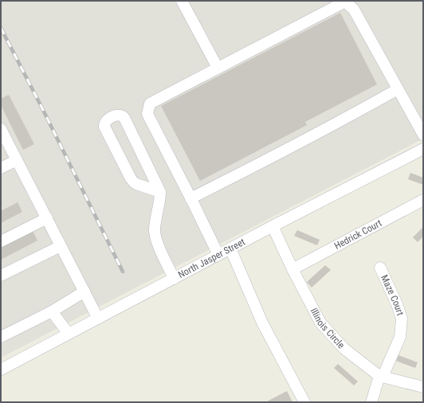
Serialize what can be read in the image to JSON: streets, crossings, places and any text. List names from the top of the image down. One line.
{"streets":{"street":["Hedrick Court","North Jasper Street","Maze Court","Illinois Circle"]},"crossings":[["Hedrick Court","Illinois Circle"],["North Jasper Street","Illinois Circle"],["Maze Court","Illinois Circle"]]}
